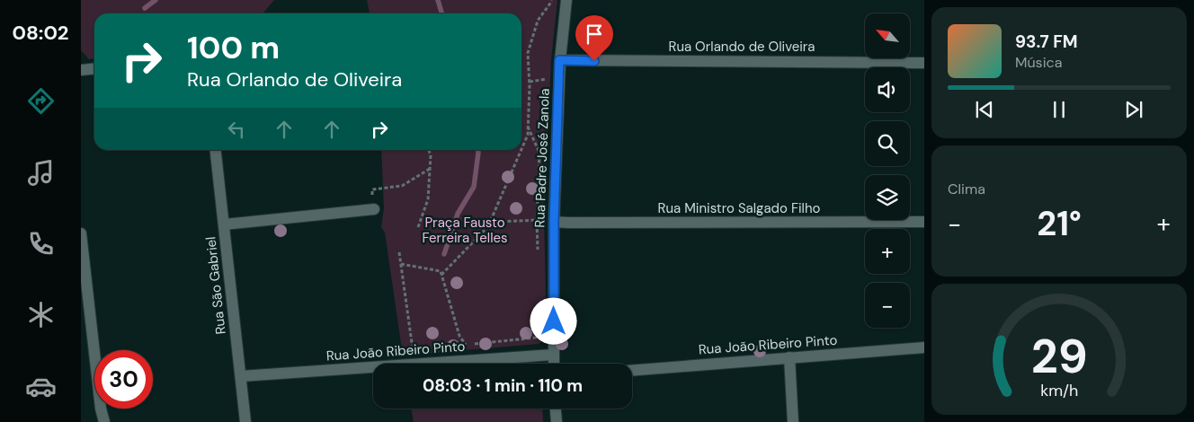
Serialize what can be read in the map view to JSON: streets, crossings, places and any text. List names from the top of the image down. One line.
{"streets":{"street":["Rua Orlando de Oliveira","Rua Padre José Zanola","Rua Ministro Salgado Filho","Rua São Gabriel","Rua João Ribeiro Pinto"]},"crossings":[["Rua Orlando de Oliveira","Rua Padre José Zanola"],["Rua Padre José Zanola","Rua Ministro Salgado Filho"],["Rua Padre José Zanola","Rua João Ribeiro Pinto"],["Rua São Gabriel","Rua João Ribeiro Pinto"]],"parks":["Praça Fausto Ferreira Telles"],"north":"top left","page":{"tabs":"08:02","map_buttons":["+","−"],"turn":["100 m","Rua Orlando de Oliveira"],"song":["93.7 FM","Música"],"tile":"Clima","heat":["−","21°","+"],"limit":"30","trip":"08:03 · 1 min · 110 m","gauge":["29","km/h"]}}
